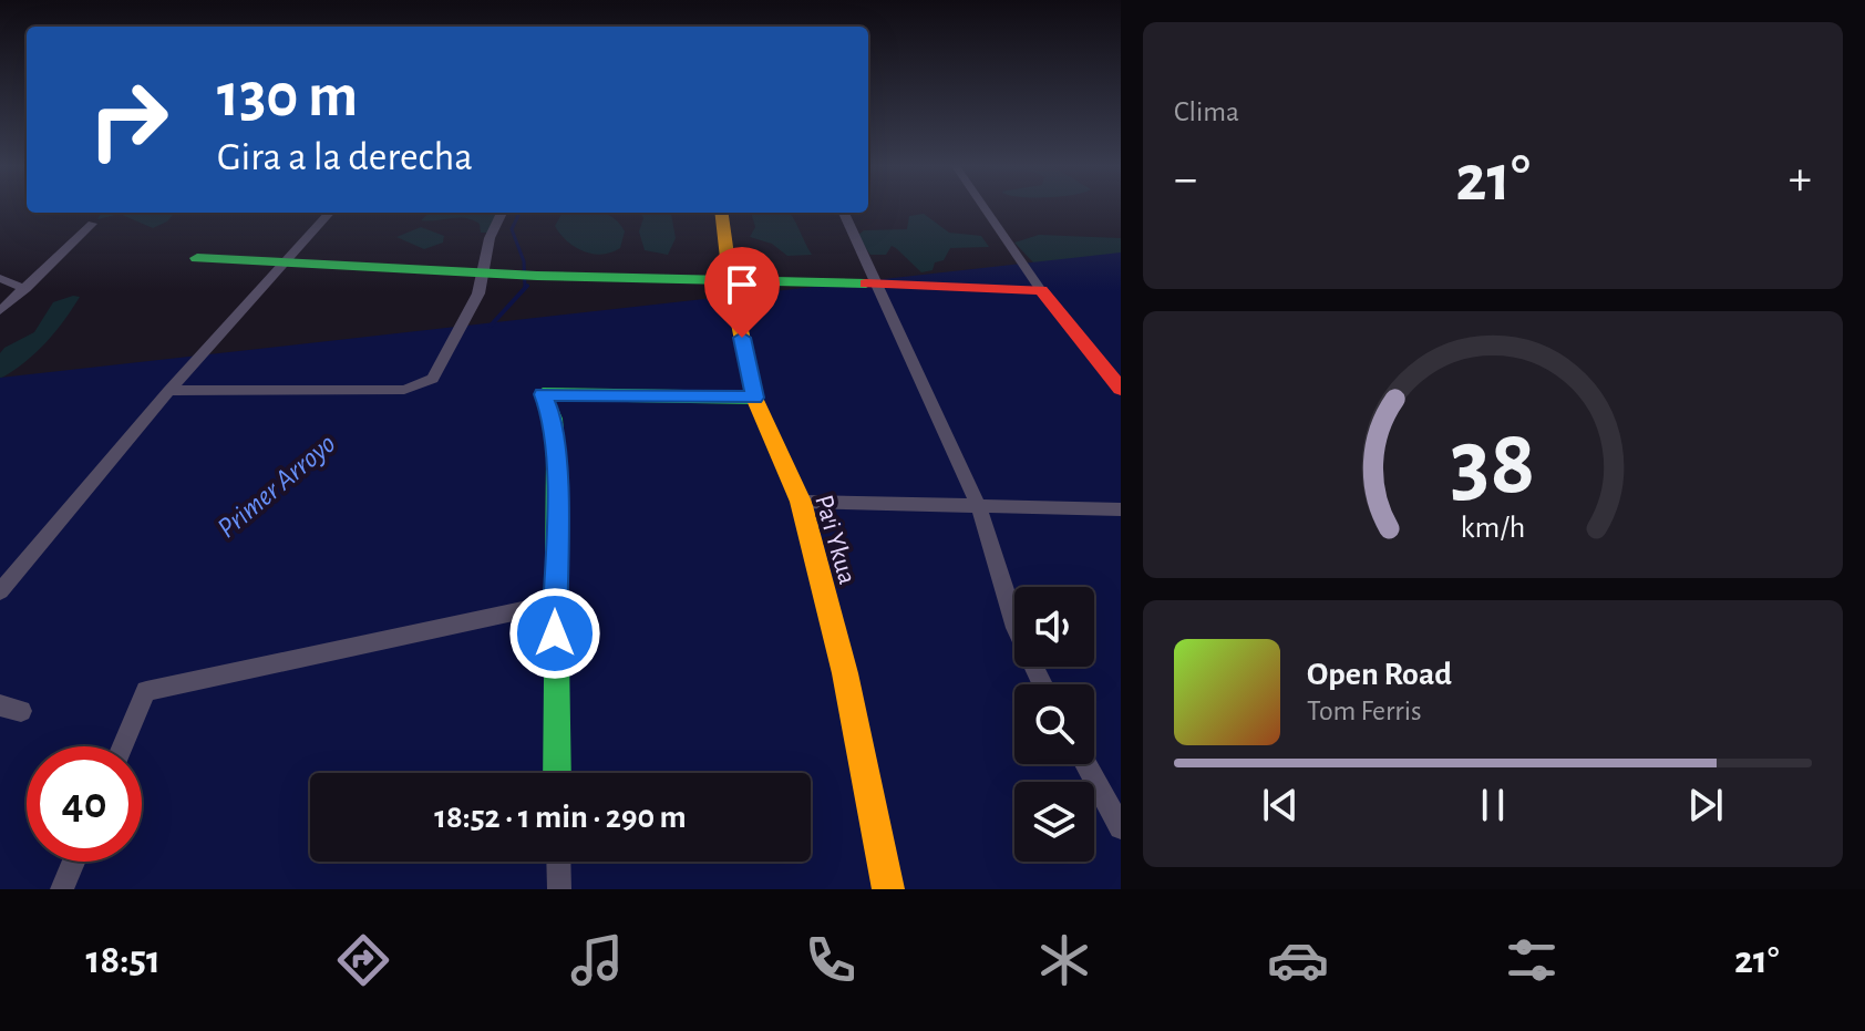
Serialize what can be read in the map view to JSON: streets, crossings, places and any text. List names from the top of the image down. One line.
{"streets":{"street":["Pa'i Ykua"]},"water":["Primer Arroyo"],"page":{"tile":"Clima","turn":["130 m","Gira a la derecha"],"heat":["−","21°","+"],"song":["Open Road","Tom Ferris"],"limit":"40","trip":"18:52 · 1 min · 290 m","tabs":["18:51","21°"],"gauge":["38","km/h"]}}
